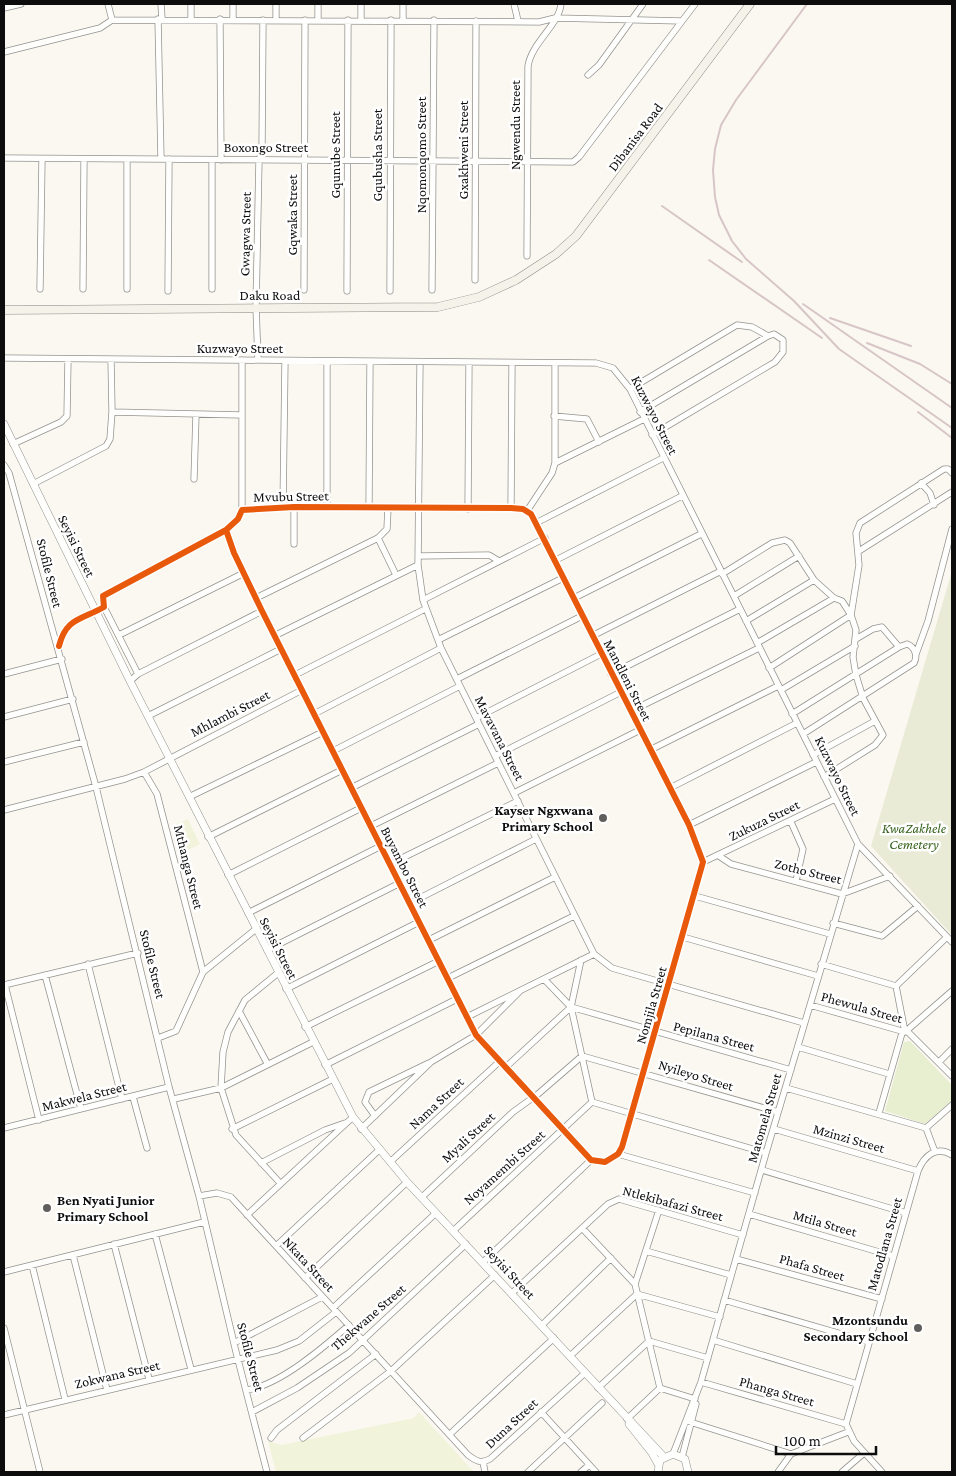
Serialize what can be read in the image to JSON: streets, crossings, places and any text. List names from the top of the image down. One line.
{"streets":{"main road":["Dibanisa Road","Daku Road"],"street":["Ngwendu Street","Boxongo Street","Gxakhweni Street","Gqunube Street","Gqubusha Street","Nqomonqomo Street","Gqwaka Street","Gwagwa Street","Kuzwayo Street","Mvubu Street","Seyisi Street","Stofile Street","Mandleni Street","Mhlambi Street","Mavavana Street","Zukuza Street","Mthanga Street","Buyambo Street","Zotho Street","Nomjila Street","Phewula Street","Pepilana Street","Nyileyo Street","Makwela Street","Nama Street","Matomela Street","Myali Street","Mzinzi Street","Noyamembi Street","Ntlekibafazi Street","Mtila Street","Matodlana Street","Nkata Street","Phafa Street","Thekwane Street","Zokwana Street","Phanga Street","Duna Street"]},"crossings":[["Ngwendu Street","Boxongo Street"],["Dibanisa Road","Daku Road"],["Boxongo Street","Gxakhweni Street"],["Boxongo Street","Gqunube Street"],["Boxongo Street","Gqubusha Street"],["Boxongo Street","Nqomonqomo Street"],["Boxongo Street","Gqwaka Street"],["Boxongo Street","Gwagwa Street"],["Gwagwa Street","Daku Road"],["Gwagwa Street","Kuzwayo Street"],["Kuzwayo Street","Mavavana Street"],["Kuzwayo Street","Zukuza Street"],["Kuzwayo Street","Zotho Street"],["Kuzwayo Street","Matomela Street"],["Mvubu Street","Seyisi Street"],["Mvubu Street","Stofile Street"],["Mvubu Street","Mandleni Street"],["Mvubu Street","Mavavana Street"],["Mvubu Street","Buyambo Street"],["Seyisi Street","Mhlambi Street"],["Seyisi Street","Nama Street"],["Seyisi Street","Myali Street"],["Seyisi Street","Noyamembi Street"],["Seyisi Street","Ntlekibafazi Street"],["Seyisi Street","Thekwane Street"],["Seyisi Street","Zokwana Street"],["Seyisi Street","Duna Street"],["Stofile Street","Mhlambi Street"],["Stofile Street","Makwela Street"],["Stofile Street","Nkata Street"],["Stofile Street","Thekwane Street"],["Stofile Street","Zokwana Street"],["Mandleni Street","Zukuza Street"],["Mandleni Street","Nomjila Street"],["Mhlambi Street","Mthanga Street"],["Mhlambi Street","Buyambo Street"],["Mavavana Street","Nomjila Street"],["Mavavana Street","Matomela Street"],["Zukuza Street","Zotho Street"],["Zukuza Street","Nomjila Street"],["Buyambo Street","Nama Street"],["Buyambo Street","Myali Street"],["Buyambo Street","Noyamembi Street"],["Zotho Street","Matomela Street"],["Nomjila Street","Pepilana Street"],["Nomjila Street","Nyileyo Street"],["Phewula Street","Matomela Street"],["Pepilana Street","Matomela Street"],["Nyileyo Street","Matomela Street"],["Matomela Street","Mzinzi Street"],["Matomela Street","Ntlekibafazi Street"],["Matomela Street","Mtila Street"],["Matomela Street","Phafa Street"],["Matomela Street","Phanga Street"],["Mzinzi Street","Matodlana Street"],["Mtila Street","Matodlana Street"],["Matodlana Street","Phafa Street"],["Matodlana Street","Phanga Street"],["Nkata Street","Thekwane Street"],["Nkata Street","Zokwana Street"],["Nkata Street","Duna Street"]],"parks":["KwaZakhele Cemetery"],"places":["Kayser Ngxwana Primary School","Ben Nyati Junior Primary School","Mzontsundu Secondary School"],"scale_bar":"100 m"}
